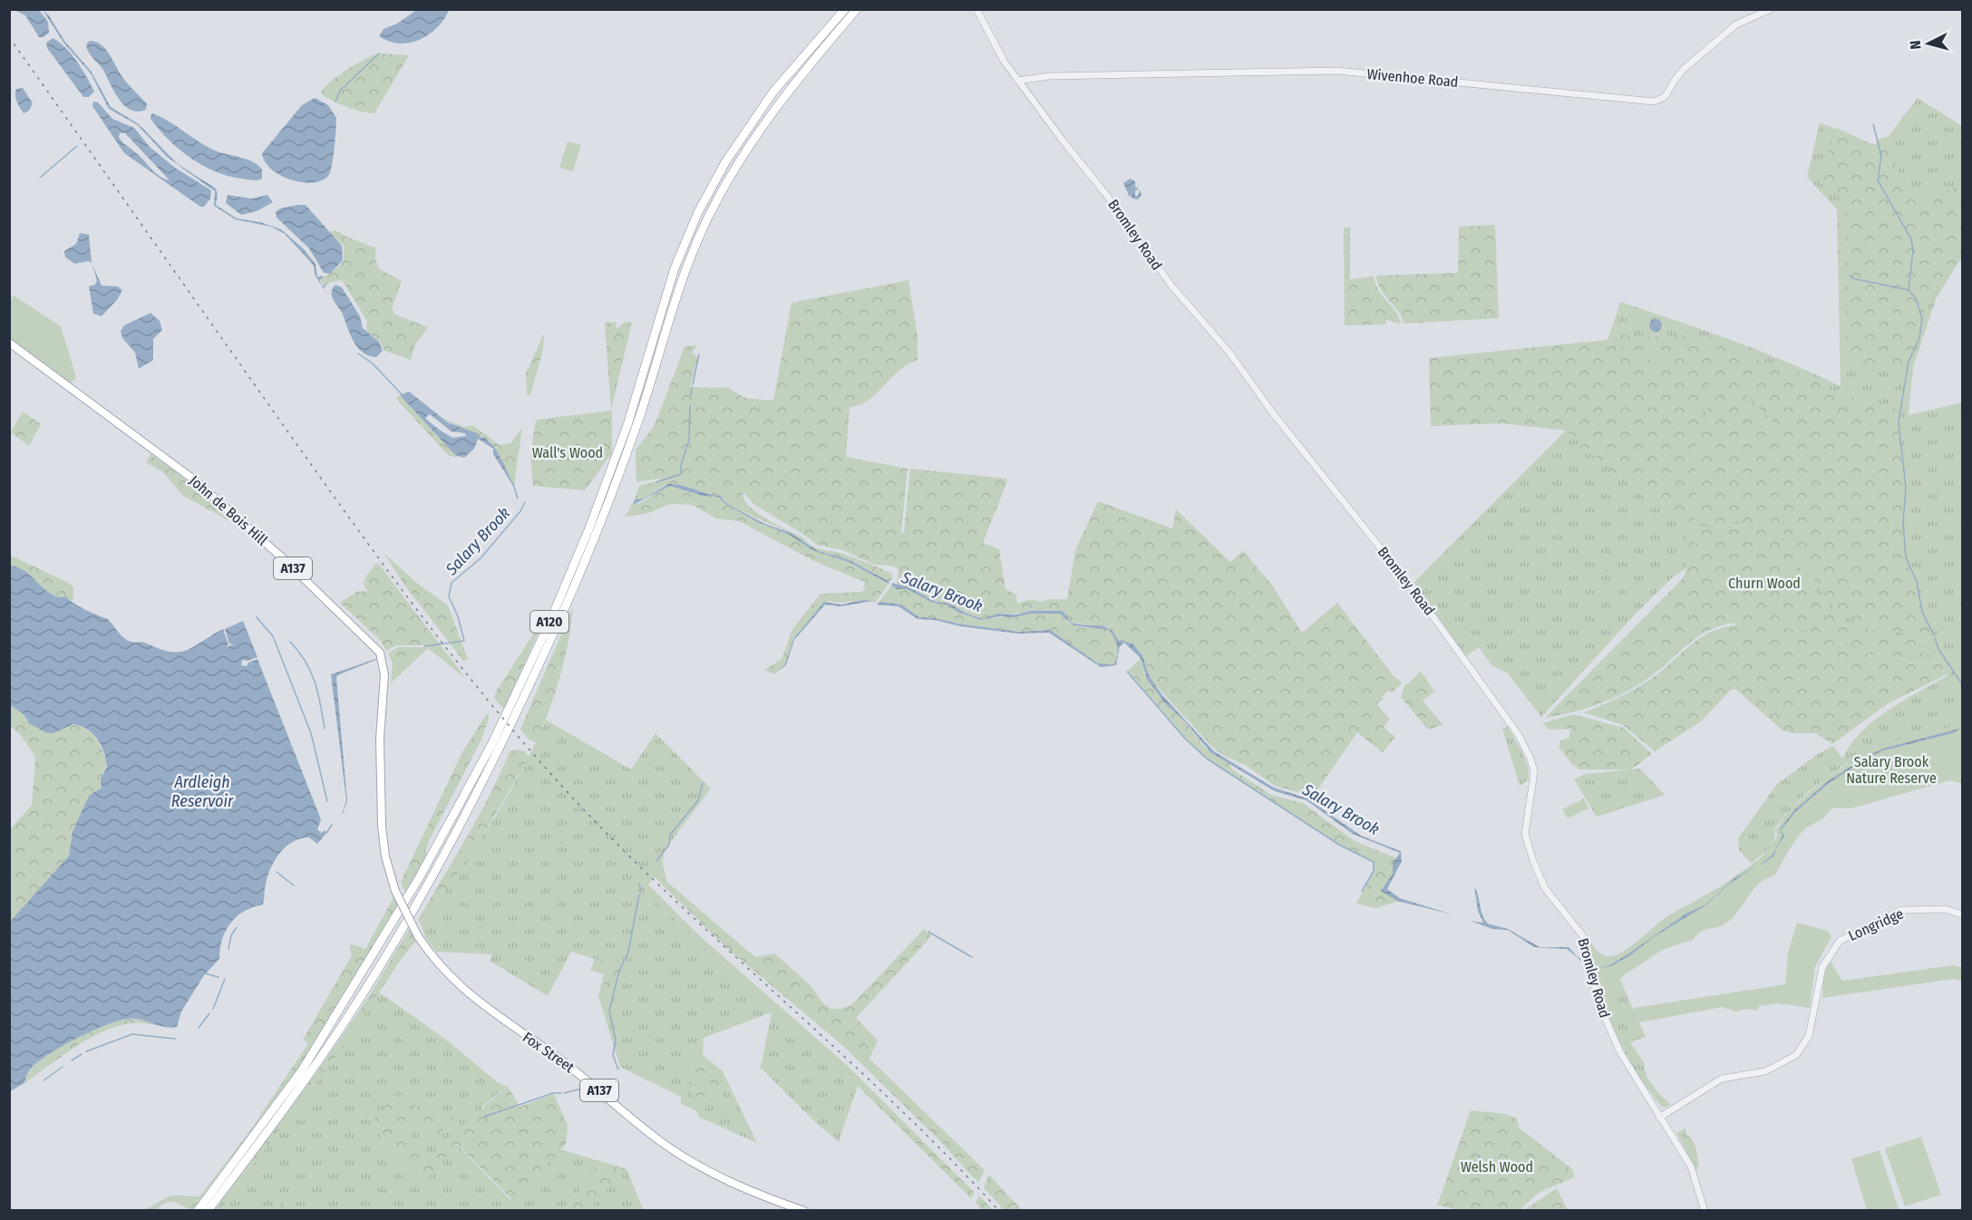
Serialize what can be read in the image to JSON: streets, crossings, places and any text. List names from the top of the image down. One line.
{"streets":{"highway":["A120"],"main road":["John de Bois Hill","A137","Fox Street"],"street":["Wivenhoe Road","Bromley Road","Longridge"]},"crossings":[["Wivenhoe Road","Bromley Road"],["Bromley Road","Longridge"],["John de Bois Hill","Fox Street"]],"water":["Salary Brook","Ardleigh Reservoir"],"parks":["Wall's Wood","Churn Wood","Salary Brook Nature Reserve","Welsh Wood"],"north":"left"}
